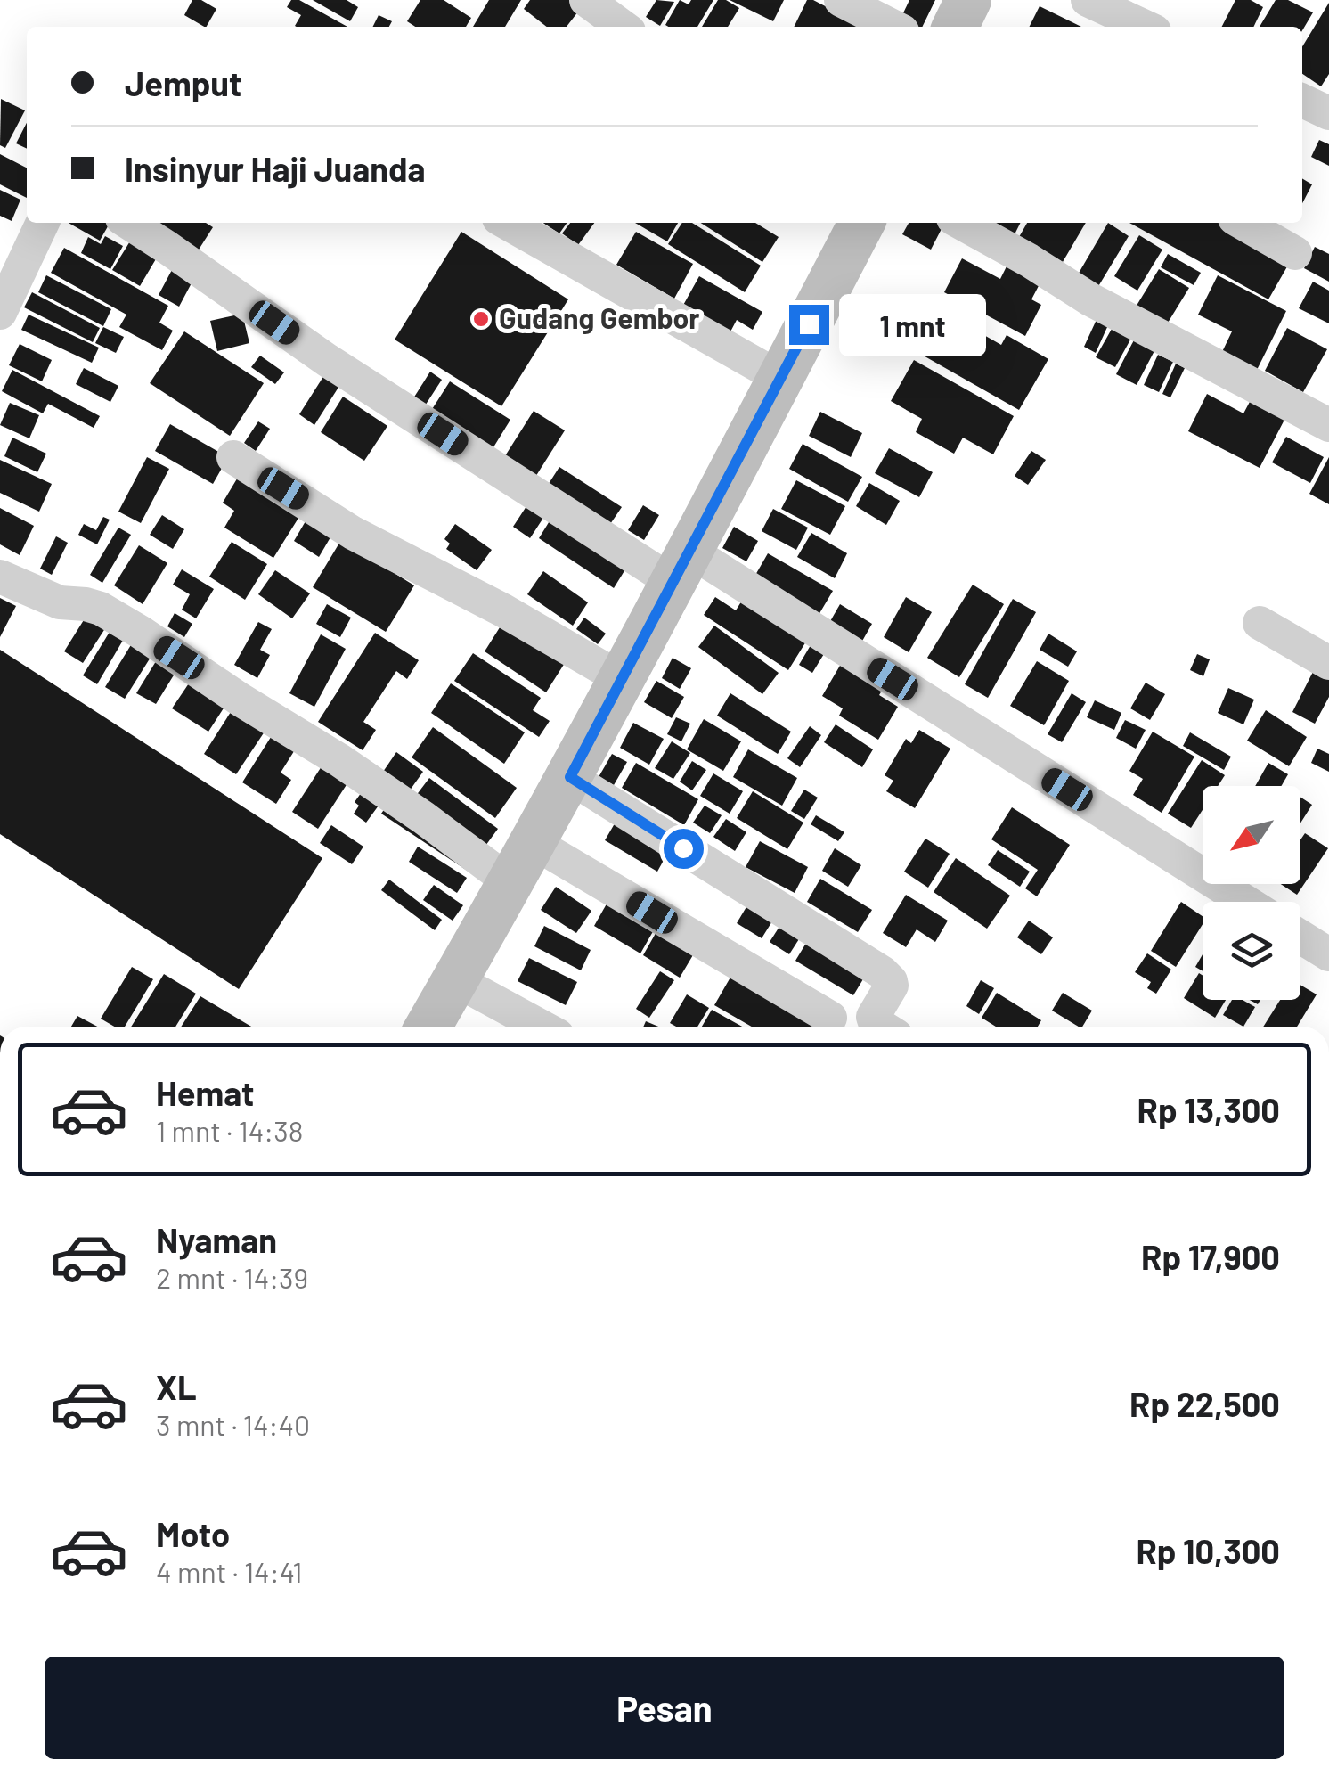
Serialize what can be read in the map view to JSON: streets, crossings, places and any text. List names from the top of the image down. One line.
{"places":["Gudang Gembor"],"north":"bottom left","page":{"banner":["Jemput","Insinyur Haji Juanda"],"bubble":"1 mnt","list":[{"name":"Hemat","note":"1 mnt · 14:38","value":"Rp 13,300"},{"name":"Nyaman","note":"2 mnt · 14:39","value":"Rp 17,900"},{"name":"XL","note":"3 mnt · 14:40","value":"Rp 22,500"},{"name":"Moto","note":"4 mnt · 14:41","value":"Rp 10,300"}],"buttons":"Pesan"}}
